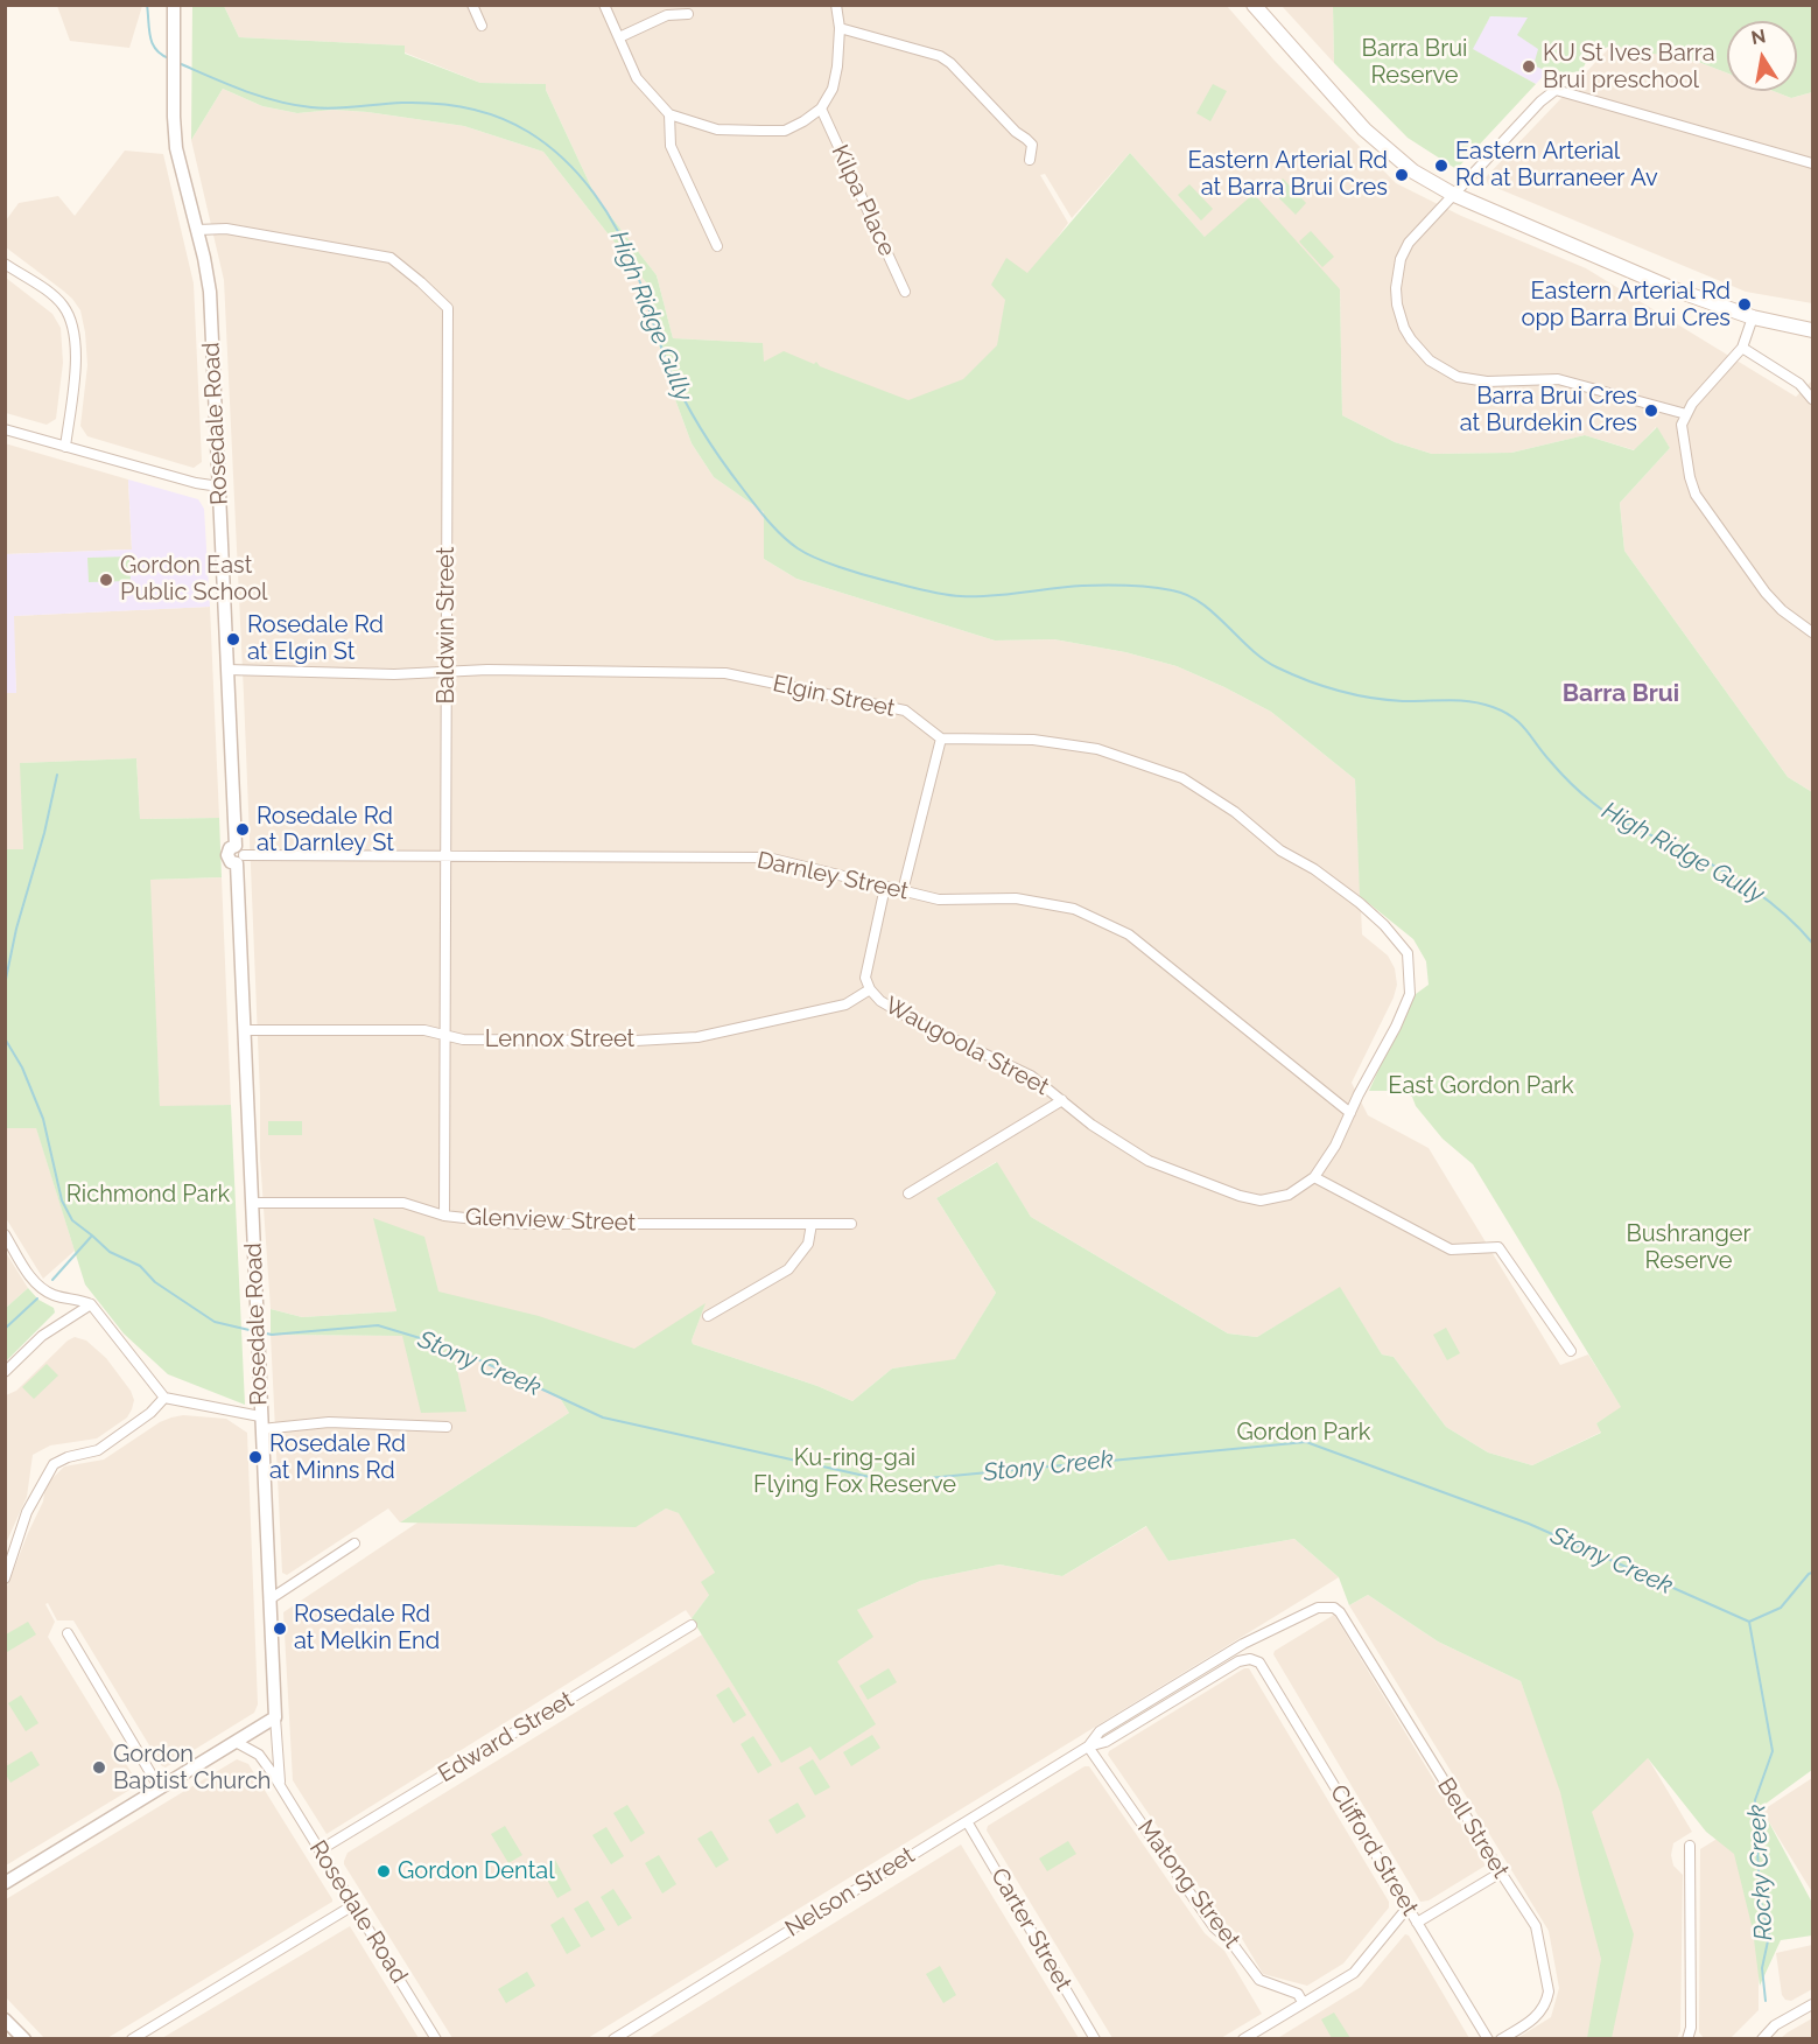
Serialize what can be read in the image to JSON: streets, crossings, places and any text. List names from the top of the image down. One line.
{"streets":{"street":["Kilpa Place","Rosedale Road","Baldwin Street","Elgin Street","Darnley Street","Lennox Street","Waugoola Street","Glenview Street","Edward Street","Bell Street","Clifford Street","Matong Street","Nelson Street","Carter Street"]},"crossings":[["Rosedale Road","Baldwin Street"],["Rosedale Road","Elgin Street"],["Rosedale Road","Darnley Street"],["Rosedale Road","Lennox Street"],["Rosedale Road","Glenview Street"],["Rosedale Road","Edward Street"],["Baldwin Street","Elgin Street"],["Baldwin Street","Darnley Street"],["Baldwin Street","Lennox Street"],["Baldwin Street","Glenview Street"],["Darnley Street","Waugoola Street"],["Lennox Street","Waugoola Street"],["Bell Street","Nelson Street"],["Clifford Street","Nelson Street"],["Matong Street","Nelson Street"],["Nelson Street","Carter Street"]],"districts":["Barra Brui"],"water":["High Ridge Gully","Stony Creek","Rocky Creek"],"parks":["Barra Brui Reserve","East Gordon Park","Richmond Park","Bushranger Reserve","Gordon Park","Ku-ring-gai Flying Fox Reserve"],"places":["KU St Ives Barra Brui preschool","Eastern Arterial Rd at Burraneer Av","Eastern Arterial Rd at Barra Brui Cres","Eastern Arterial Rd opp Barra Brui Cres","Barra Brui Cres at Burdekin Cres","Gordon East Public School","Rosedale Rd at Elgin St","Rosedale Rd at Darnley St","Rosedale Rd at Minns Rd","Rosedale Rd at Melkin End","Gordon Baptist Church","Gordon Dental"],"north":"top"}
